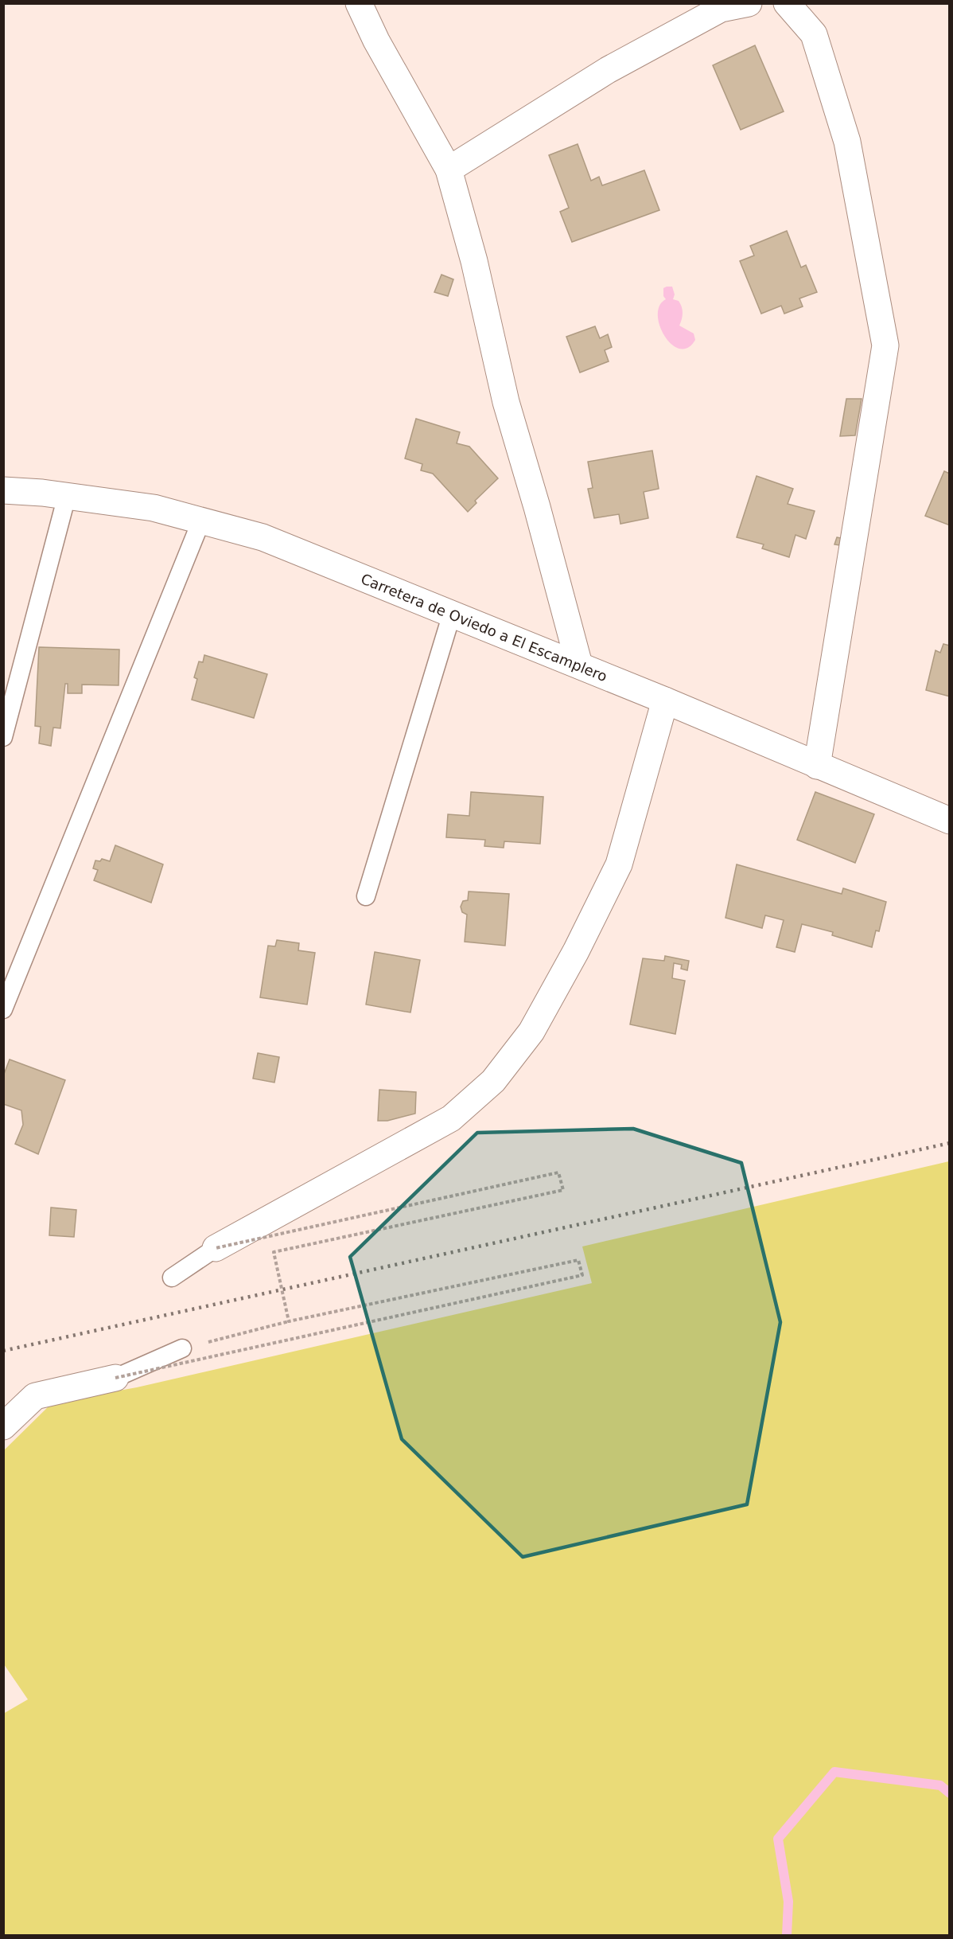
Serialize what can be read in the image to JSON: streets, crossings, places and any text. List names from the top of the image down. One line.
{"streets":{"street":["Carretera de Oviedo a El Escamplero"]}}
